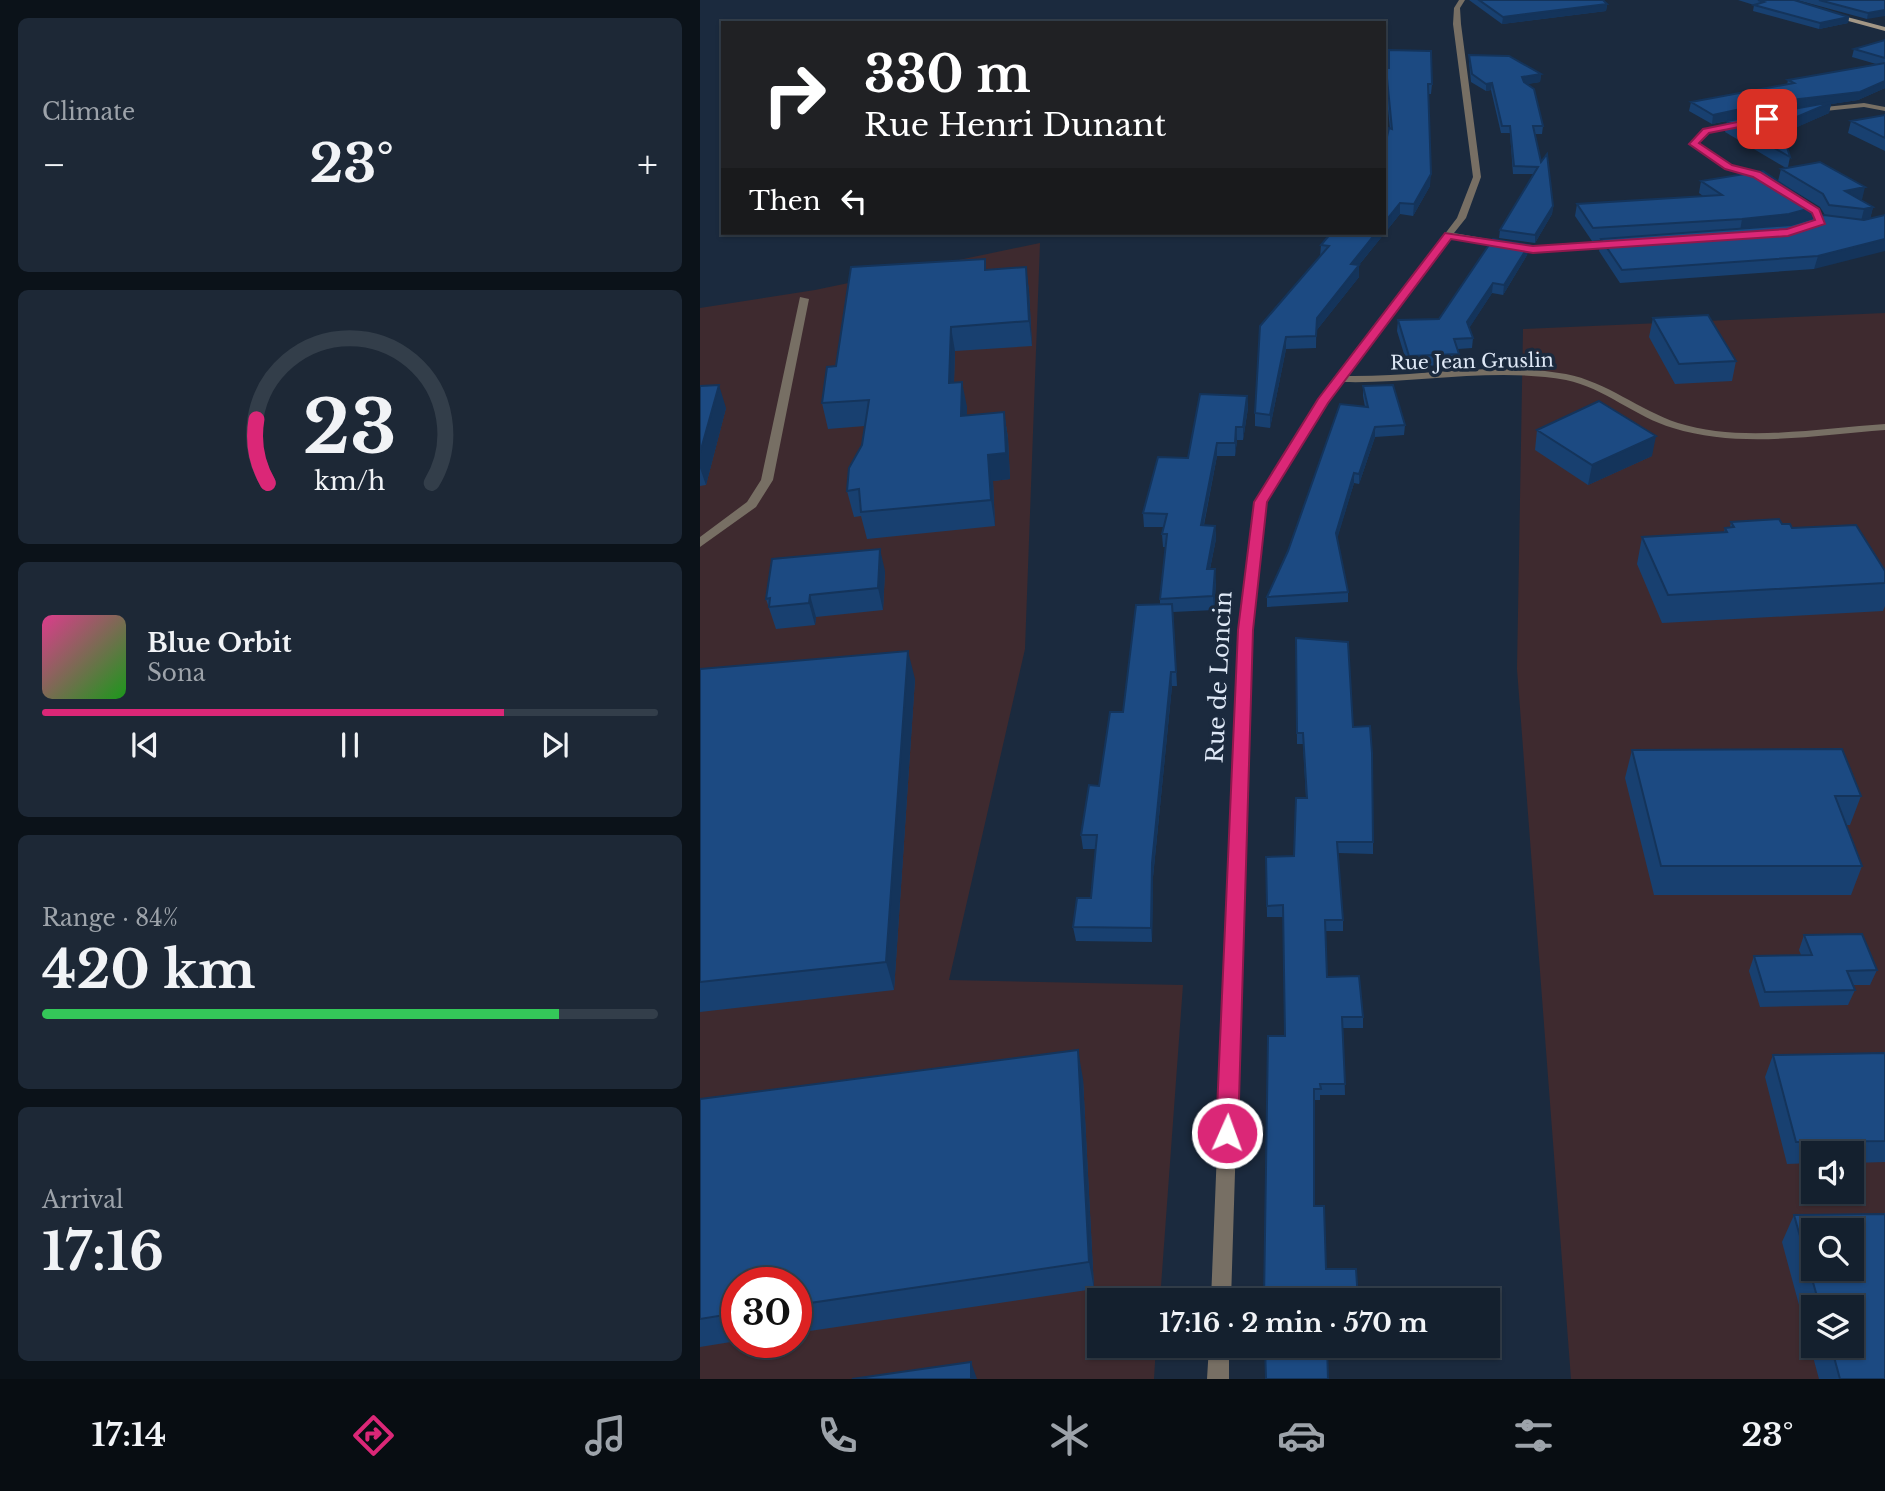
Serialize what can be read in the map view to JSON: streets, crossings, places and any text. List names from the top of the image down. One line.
{"streets":{"street":["Rue Jean Gruslin","Rue de Loncin"]},"crossings":[["Rue Jean Gruslin","Rue de Loncin"]],"page":{"tile":["Climate",["Range · 84%","420 km"],["Arrival","17:16"]],"turn":["330 m","Rue Henri Dunant"],"heat":["−","23°","+"],"then":"Then","song":["Blue Orbit","Sona"],"limit":"30","trip":"17:16 · 2 min · 570 m","tabs":["17:14","23°"],"gauge":["23","km/h"]}}
